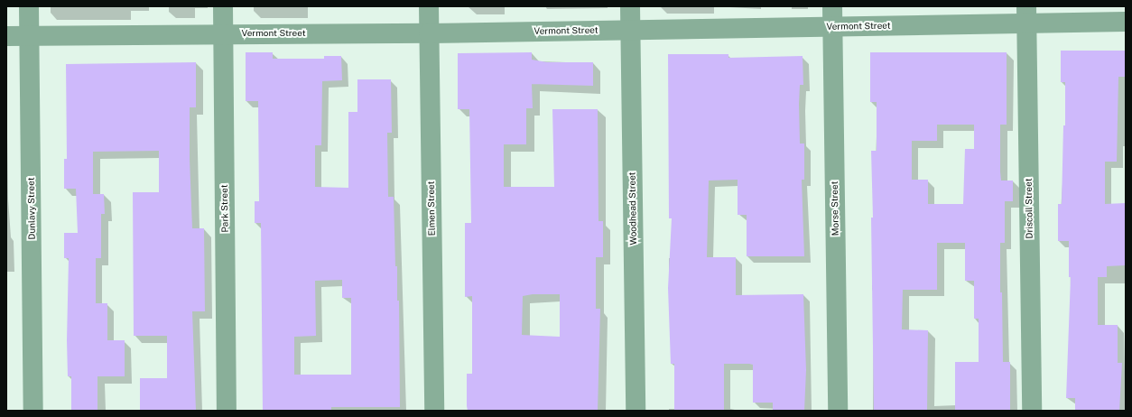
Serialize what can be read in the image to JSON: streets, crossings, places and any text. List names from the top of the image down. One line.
{"streets":{"street":["Vermont Street","Dunlavy Street","Park Street","Elmen Street","Woodhead Street","Morse Street","Driscoll Street"]},"crossings":[["Vermont Street","Dunlavy Street"],["Vermont Street","Park Street"],["Vermont Street","Elmen Street"],["Vermont Street","Woodhead Street"],["Vermont Street","Morse Street"],["Vermont Street","Driscoll Street"]]}
